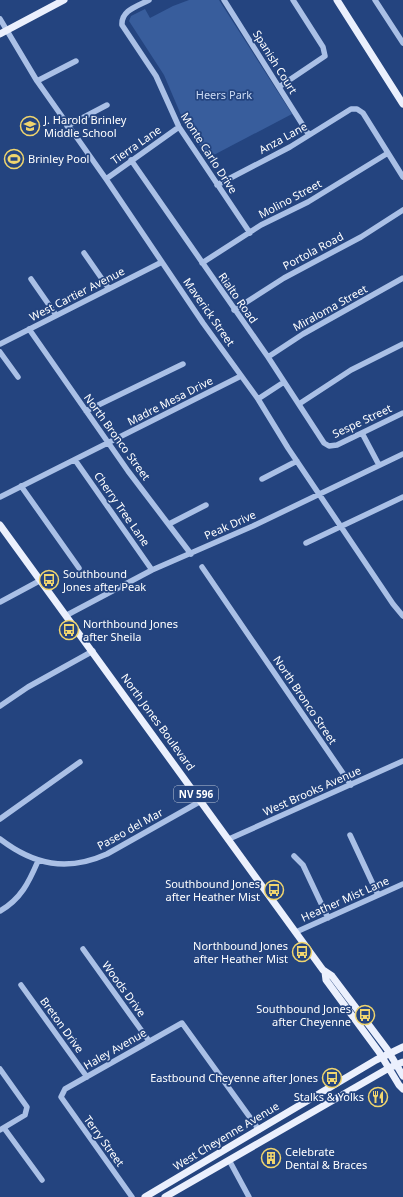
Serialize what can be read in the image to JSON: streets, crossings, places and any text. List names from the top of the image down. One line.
{"streets":{"main road":["North Jones Boulevard","NV 596","West Cheyenne Avenue"],"street":["Spanish Court","Anza Lane","Tierra Lane","Monte Carlo Drive","Molino Street","Portola Road","West Cartier Avenue","Rialto Road","Miraloma Street","Maverick Street","Madre Mesa Drive","Sespe Street","North Bronco Street","Cherry Tree Lane","Peak Drive","West Brooks Avenue","Paseo del Mar","Heather Mist Lane","Woods Drive","Breton Drive","Haley Avenue","Terry Street"]},"crossings":[["Spanish Court","Anza Lane"],["Anza Lane","Monte Carlo Drive"],["Anza Lane","Molino Street"],["Tierra Lane","Monte Carlo Drive"],["Tierra Lane","Rialto Road"],["Tierra Lane","Maverick Street"],["Monte Carlo Drive","Molino Street"],["Molino Street","Rialto Road"],["Portola Road","Rialto Road"],["West Cartier Avenue","Maverick Street"],["West Cartier Avenue","North Bronco Street"],["Rialto Road","Miraloma Street"],["Rialto Road","Sespe Street"],["Maverick Street","Madre Mesa Drive"],["Maverick Street","Peak Drive"],["Madre Mesa Drive","North Bronco Street"],["Madre Mesa Drive","Cherry Tree Lane"],["North Bronco Street","Peak Drive"],["North Bronco Street","West Brooks Avenue"],["Cherry Tree Lane","Peak Drive"],["Peak Drive","North Jones Boulevard"],["North Jones Boulevard","West Brooks Avenue"],["North Jones Boulevard","Paseo del Mar"],["North Jones Boulevard","Heather Mist Lane"],["North Jones Boulevard","West Cheyenne Avenue"],["Woods Drive","Haley Avenue"],["Breton Drive","Haley Avenue"],["Haley Avenue","West Cheyenne Avenue"],["Haley Avenue","Terry Street"]],"parks":["Heers Park"],"places":{"school or university":["J. Harold Brinley Middle School"],"sports":["Brinley Pool"],"bus stop":["Southbound Jones after Peak","Northbound Jones after Sheila","Southbound Jones after Heather Mist","Northbound Jones after Heather Mist","Southbound Jones after Cheyenne","Eastbound Cheyenne after Jones"],"restaurant":["Stalks & Yolks"],"building":["Celebrate Dental & Braces"]}}
